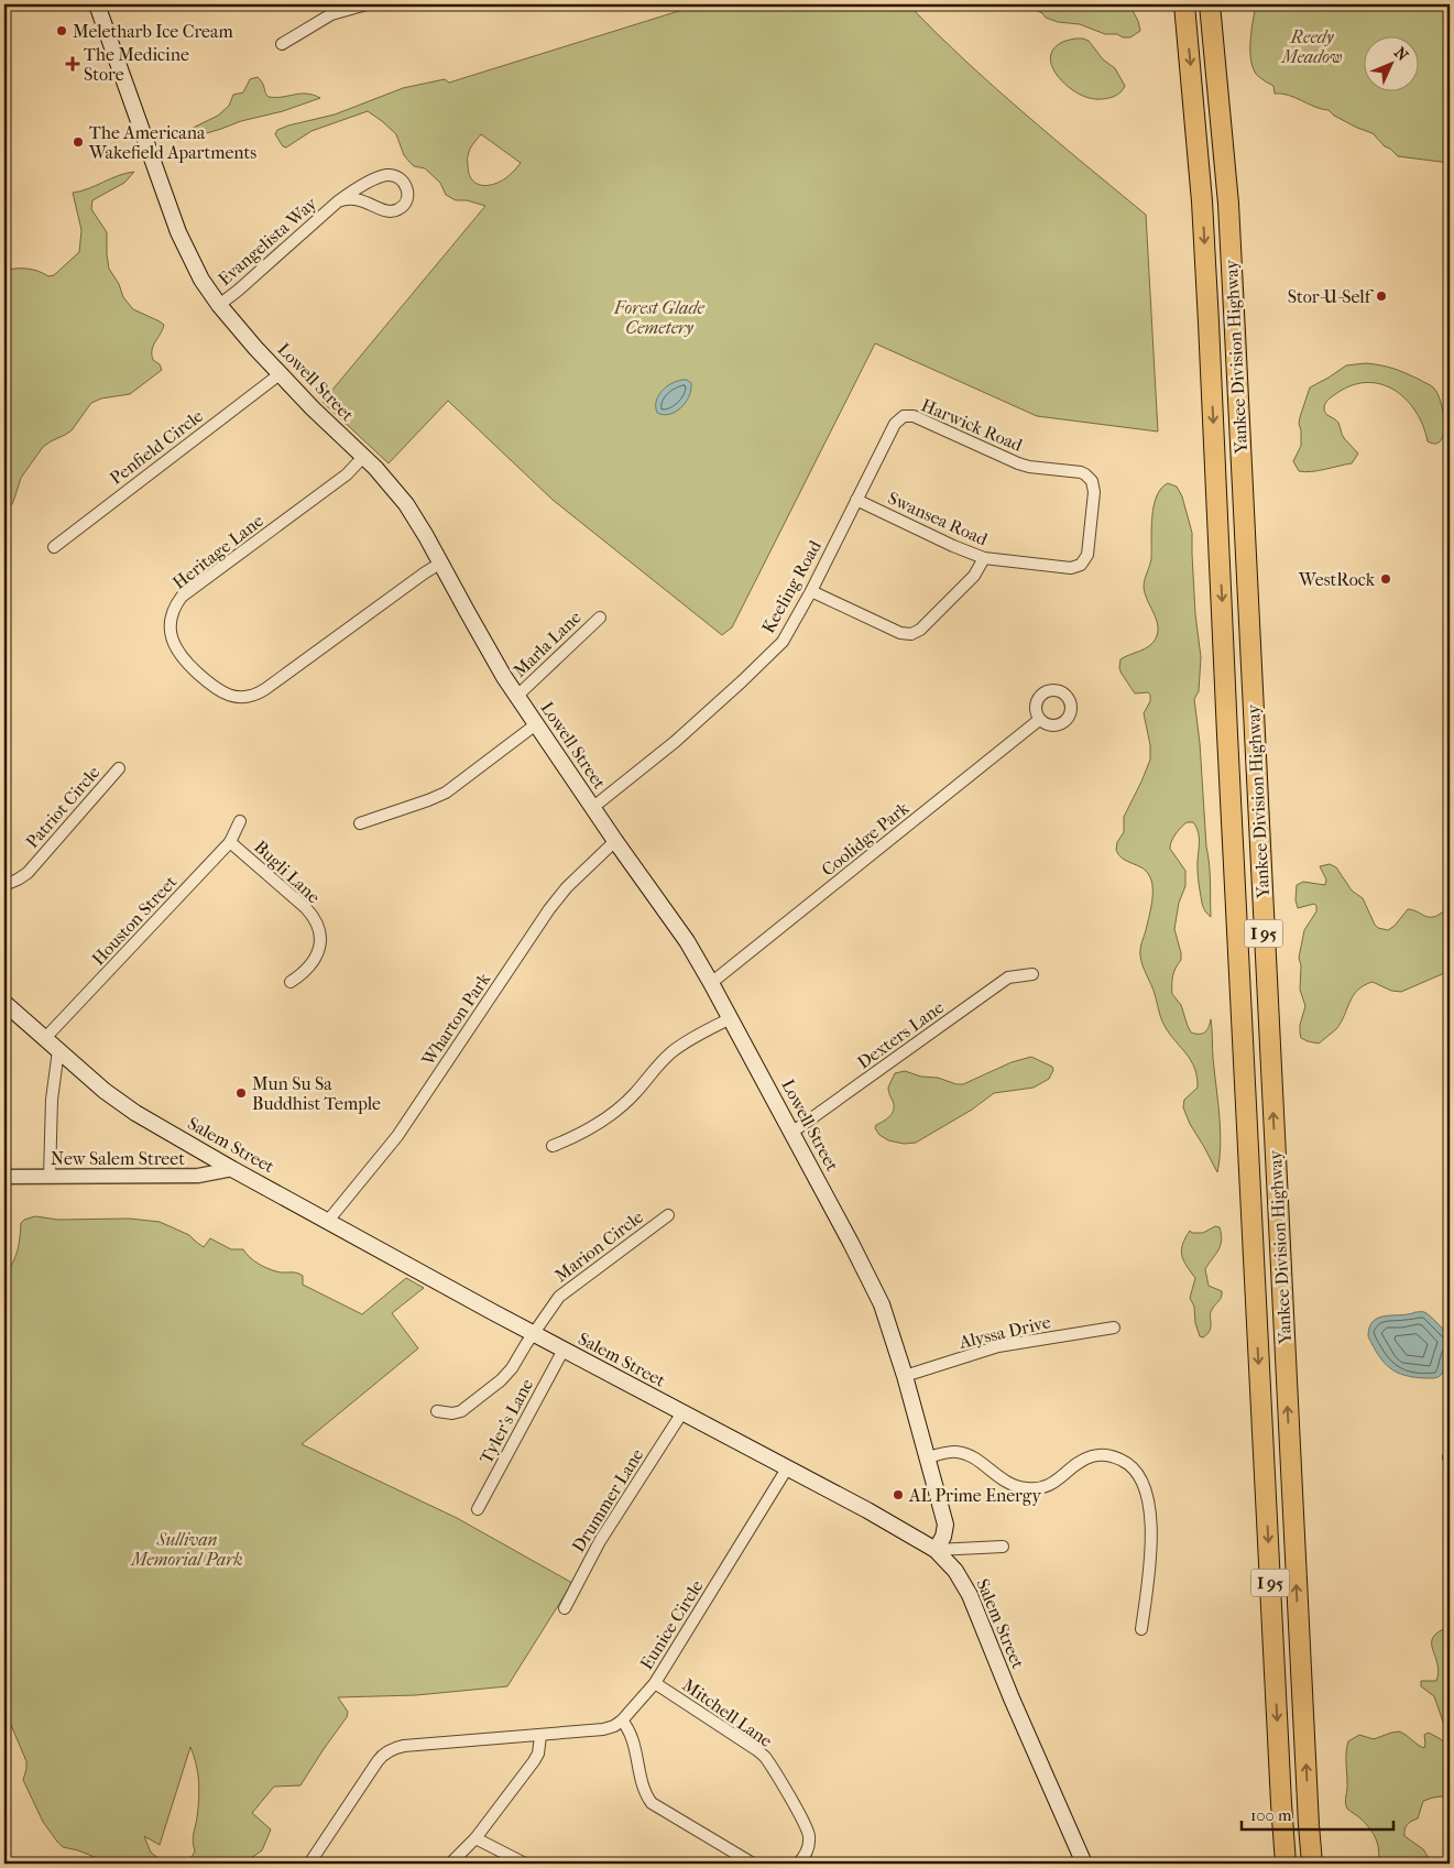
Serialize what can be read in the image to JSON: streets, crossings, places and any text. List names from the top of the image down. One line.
{"streets":{"highway":["Yankee Division Highway","I 95"],"main road":["Lowell Street","Salem Street"],"street":["Evangelista Way","Harwick Road","Penfield Circle","Swansea Road","Heritage Lane","Keeling Road","Marla Lane","Patriot Circle","Coolidge Park","Bugli Lane","Houston Street","Wharton Park","Dexters Lane","New Salem Street","Marion Circle","Alyssa Drive","Tyler's Lane","Drummer Lane","Eunice Circle","Mitchell Lane"]},"crossings":[["Evangelista Way","Lowell Street"],["Lowell Street","Penfield Circle"],["Lowell Street","Heritage Lane"],["Lowell Street","Keeling Road"],["Lowell Street","Marla Lane"],["Lowell Street","Coolidge Park"],["Lowell Street","Wharton Park"],["Lowell Street","Dexters Lane"],["Lowell Street","Salem Street"],["Lowell Street","Alyssa Drive"],["Harwick Road","Swansea Road"],["Harwick Road","Keeling Road"],["Swansea Road","Keeling Road"],["Bugli Lane","Houston Street"],["Houston Street","Salem Street"],["Wharton Park","Salem Street"],["Salem Street","New Salem Street"],["Salem Street","Marion Circle"],["Salem Street","Tyler's Lane"],["Salem Street","Drummer Lane"],["Salem Street","Eunice Circle"],["Eunice Circle","Mitchell Lane"]],"parks":["Reedy Meadow","Forest Glade Cemetery","Sullivan Memorial Park"],"places":{"other":["Meletharb Ice Cream","The Americana Wakefield Apartments","Stor-U-Self","WestRock","Mun Su Sa Buddhist Temple","AL Prime Energy"],"health":["The Medicine Store"]},"scale_bar":"100 m","north":"top right"}
